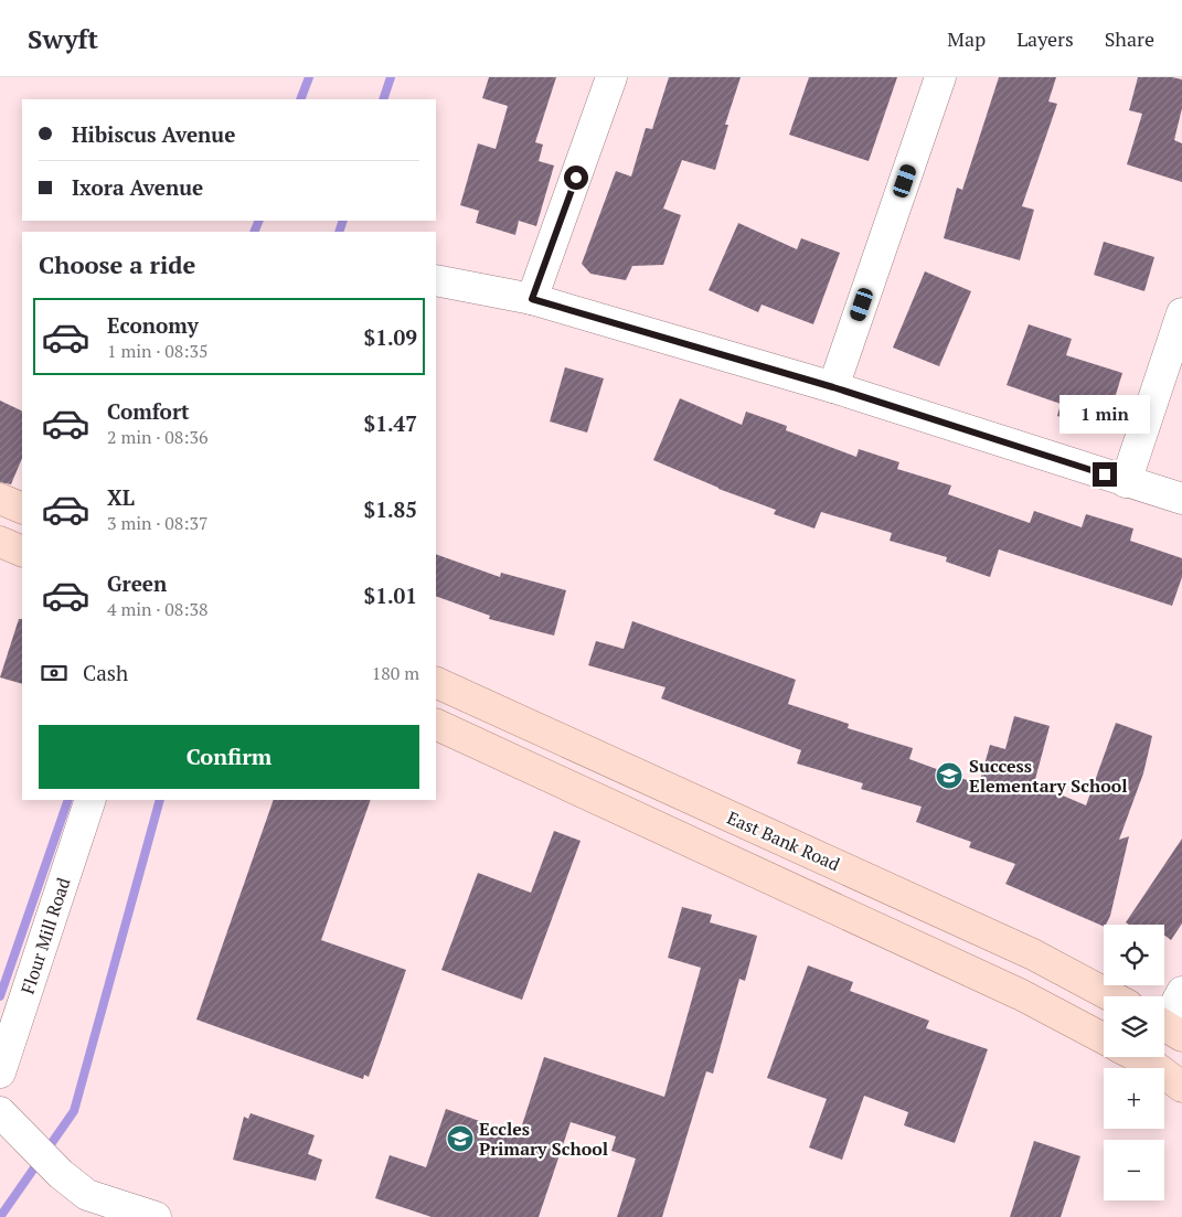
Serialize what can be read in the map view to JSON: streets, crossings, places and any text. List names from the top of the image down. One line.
{"streets":{"main road":["East Bank Road"],"street":["Flour Mill Road"]},"places":{"school or university":["Success Elementary School","Eccles Primary School"]},"page":{"header":"Swyft","nav":["Map","Layers","Share"],"banner":["Hibiscus Avenue","Ixora Avenue"],"heading":"Choose a ride","list":[{"name":"Economy","note":"1 min · 08:35","value":"$1.09"},{"name":"Comfort","note":"2 min · 08:36","value":"$1.47"},{"name":"XL","note":"3 min · 08:37","value":"$1.85"},{"name":"Green","note":"4 min · 08:38","value":"$1.01"}],"bubble":"1 min","pay":["Cash","180 m"],"buttons":"Confirm","map_buttons":["+","−"]}}
